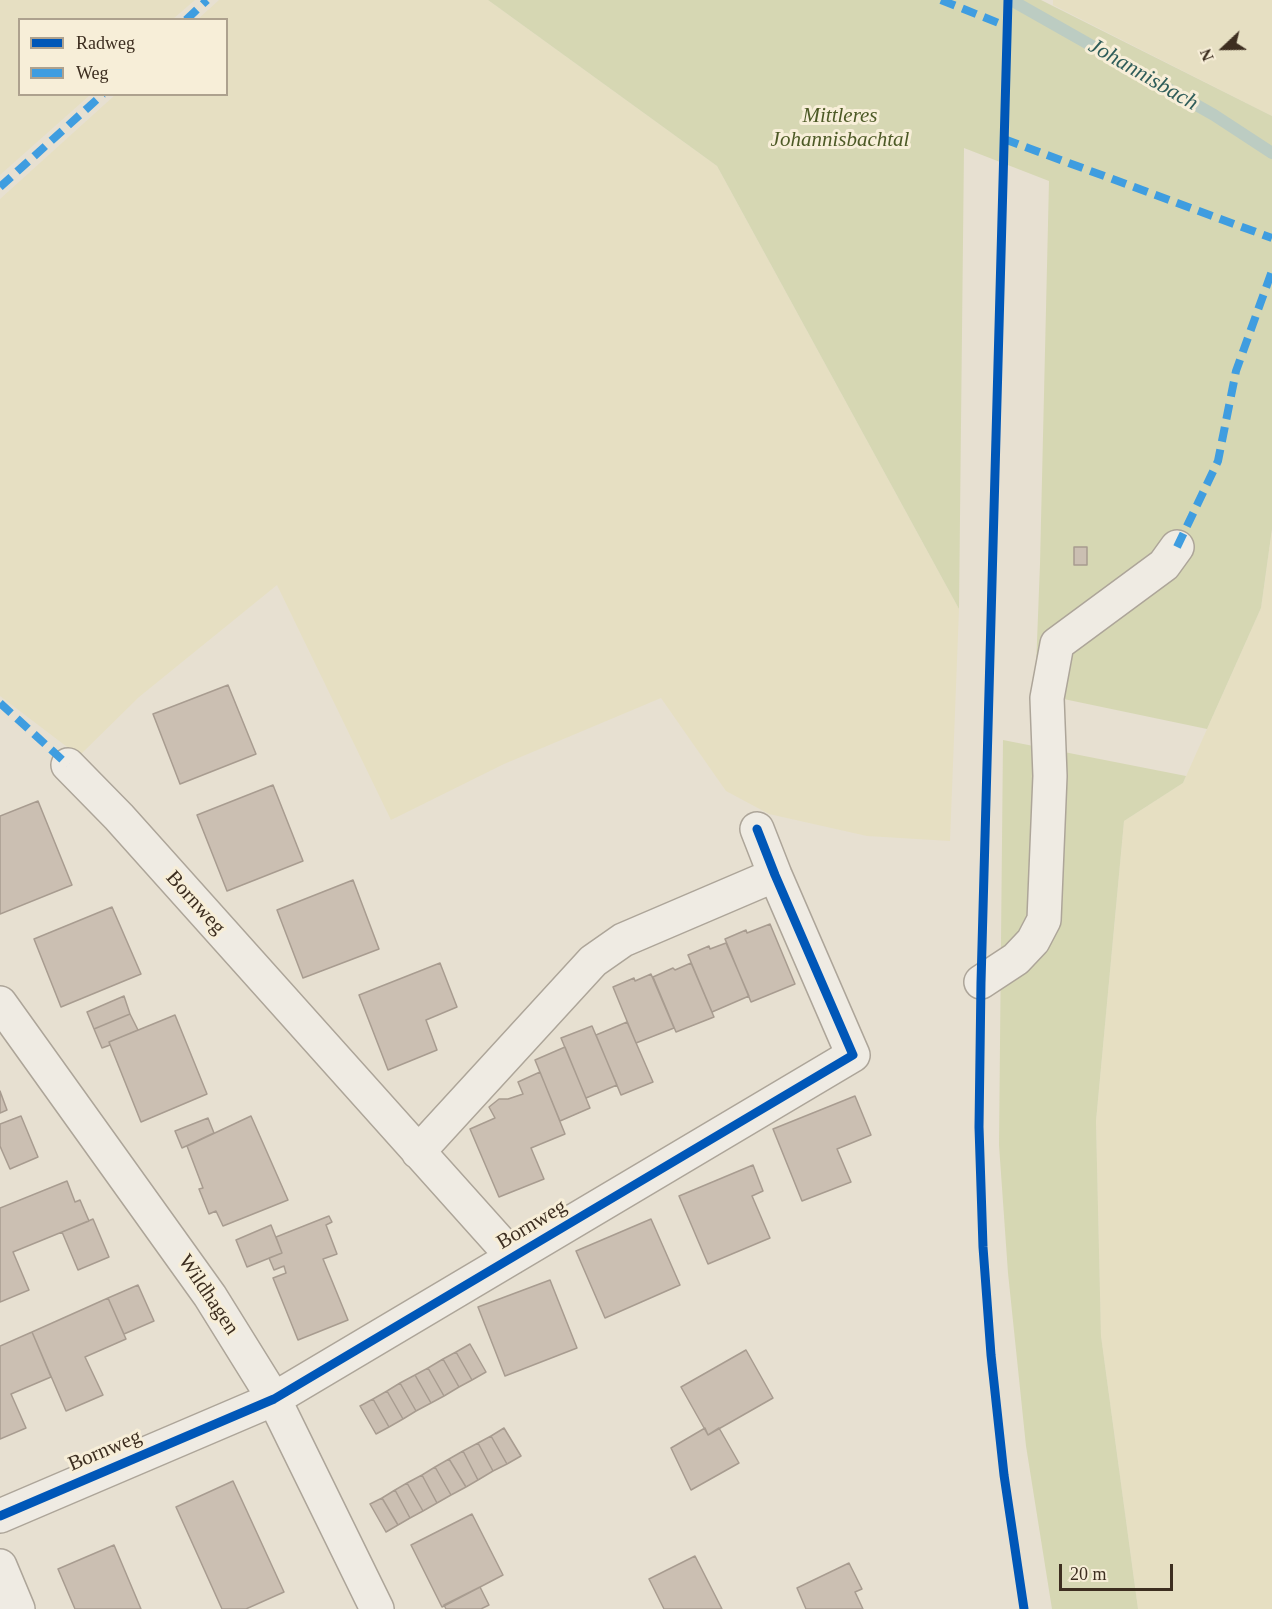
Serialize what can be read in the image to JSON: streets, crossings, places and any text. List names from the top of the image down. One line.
{"streets":{"street":["Bornweg","Wildhagen"]},"crossings":[["Bornweg","Wildhagen"]],"water":["Johannisbach"],"parks":["Mittleres Johannisbachtal"],"legend":["Radweg","Weg"],"scale_bar":"20 m","north":"left"}
